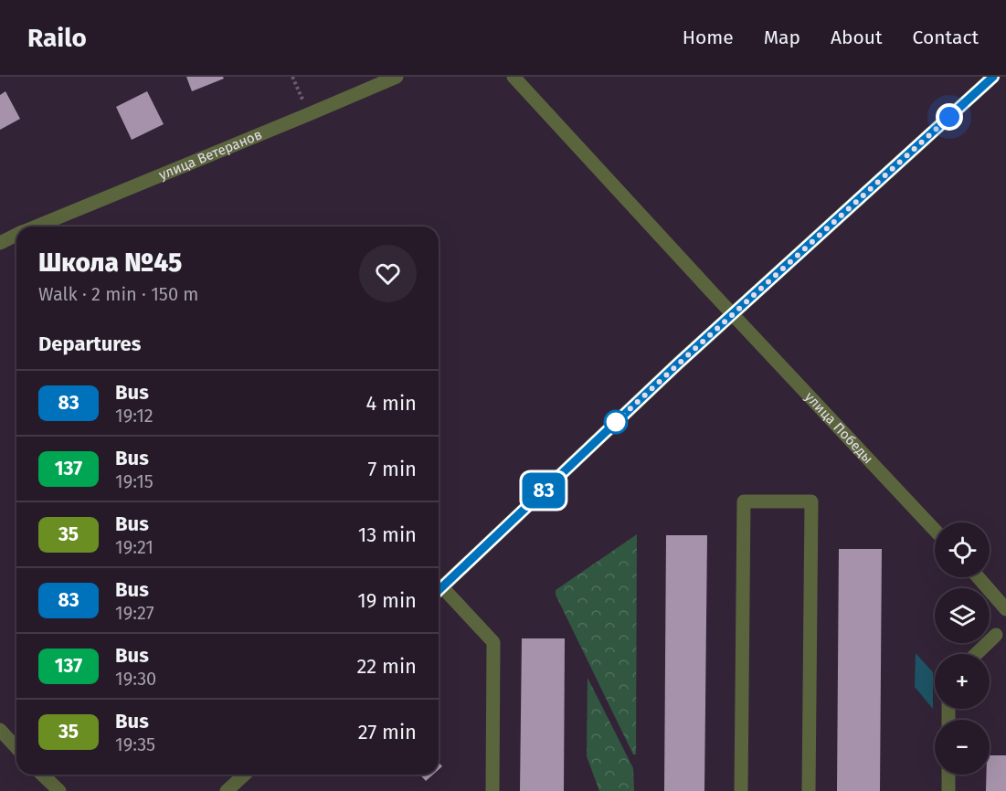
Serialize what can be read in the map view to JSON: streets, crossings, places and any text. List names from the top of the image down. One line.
{"streets":{"street":["улица Ветеранов","улица Победы"]},"lines":["bus line 83"],"page":{"header":"Railo","nav":["Home","Map","About","Contact"],"on_map":"83","heading":[["Школа №45","Walk · 2 min · 150 m"],"Departures"],"list":[{"mark":"83","name":"Bus","note":"19:12","value":"4 min"},{"mark":"137","name":"Bus","note":"19:15","value":"7 min"},{"mark":"35","name":"Bus","note":"19:21","value":"13 min"},{"mark":"83","name":"Bus","note":"19:27","value":"19 min"},{"mark":"137","name":"Bus","note":"19:30","value":"22 min"},{"mark":"35","name":"Bus","note":"19:35","value":"27 min"}],"map_buttons":["+","−"]}}
